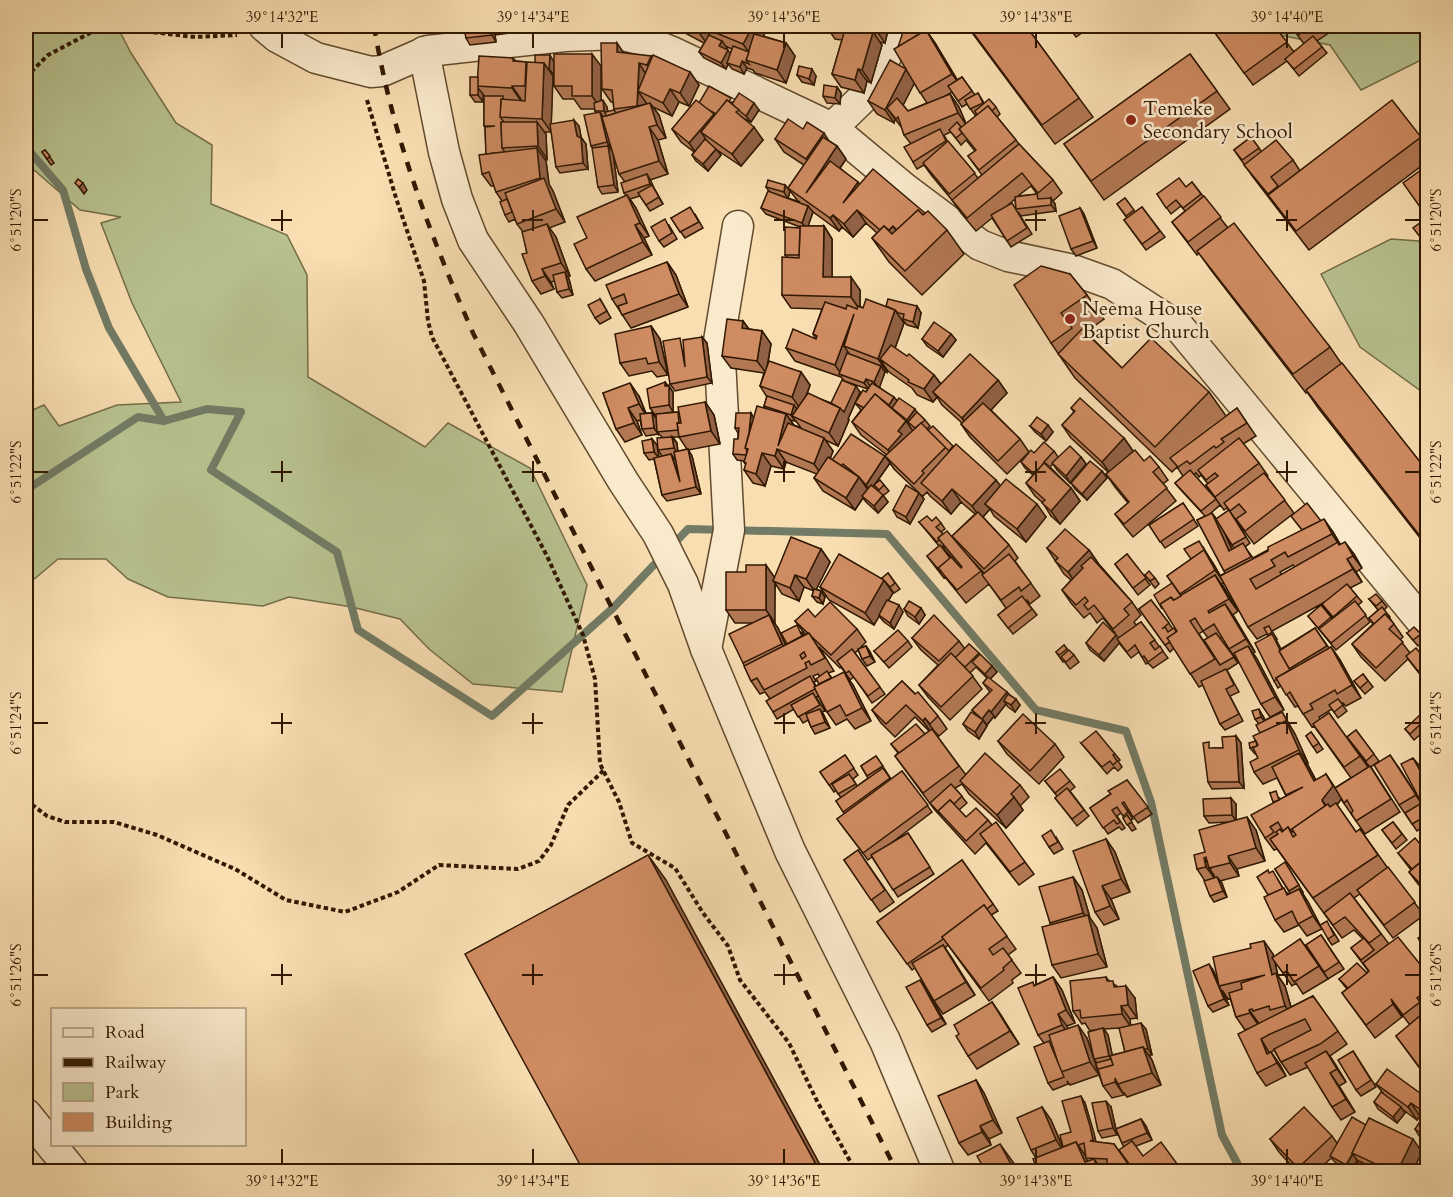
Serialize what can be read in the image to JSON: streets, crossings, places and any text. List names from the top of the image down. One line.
{"places":["Temeke Secondary School","Neema House Baptist Church"],"legend":["Road","Railway","Park","Building"],"coordinates":["39°14'32\"E","39°14'34\"E","39°14'36\"E","39°14'38\"E","39°14'40\"E","6°51'20\"S","6°51'22\"S","6°51'24\"S","6°51'26\"S"]}
